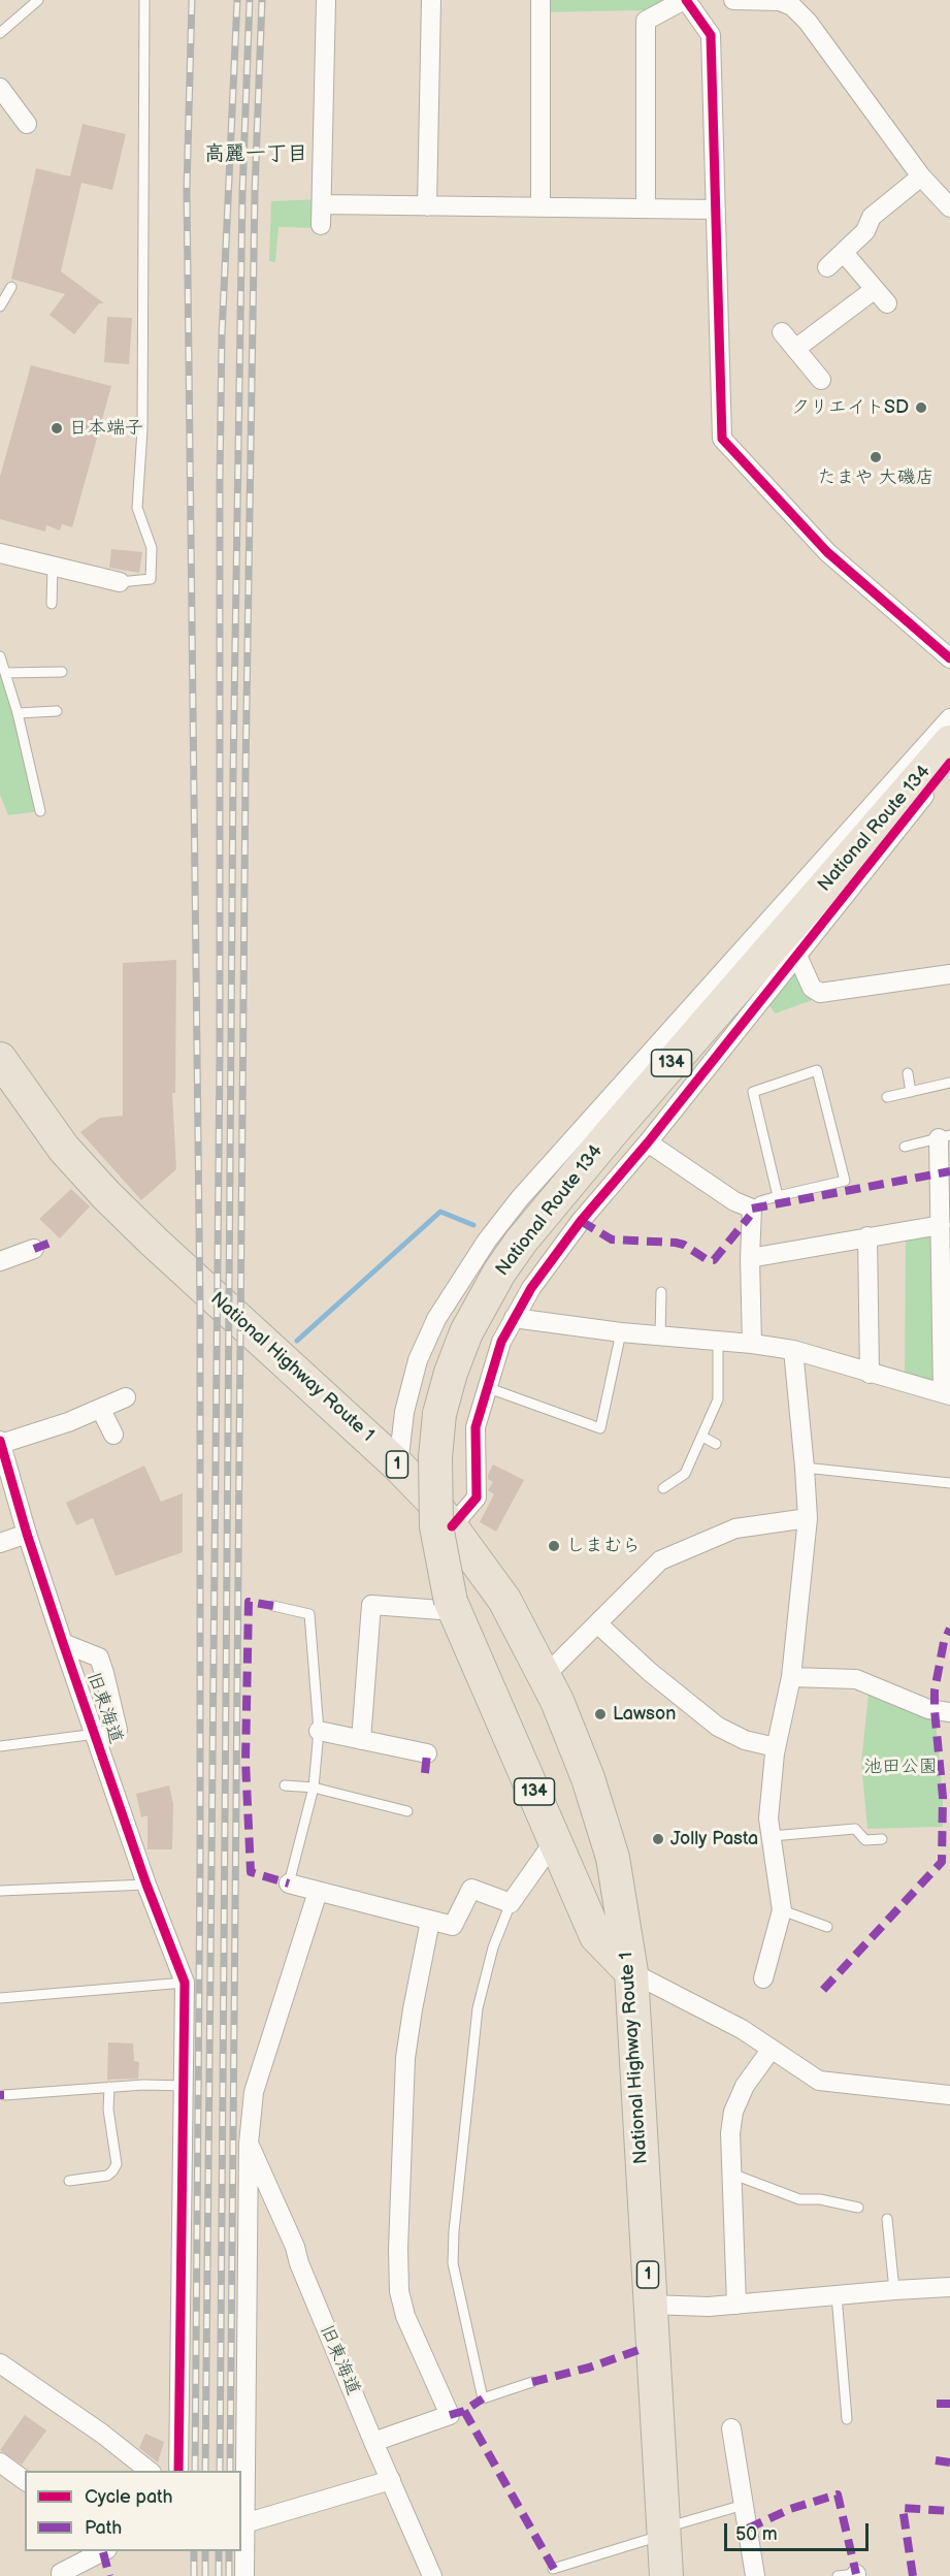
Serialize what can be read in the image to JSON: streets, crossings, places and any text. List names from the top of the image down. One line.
{"streets":{"highway":["National Route 134","134","National Highway Route 1","1"],"street":["旧東海道"]},"crossings":[["National Route 134","National Highway Route 1"]],"districts":["高麗一丁目"],"parks":["池田公園"],"places":["クリエイトSD","日本端子","たまや 大磯店","しまむら","Lawson","Jolly Pasta"],"legend":["Cycle path","Path"],"scale_bar":"50 m"}
